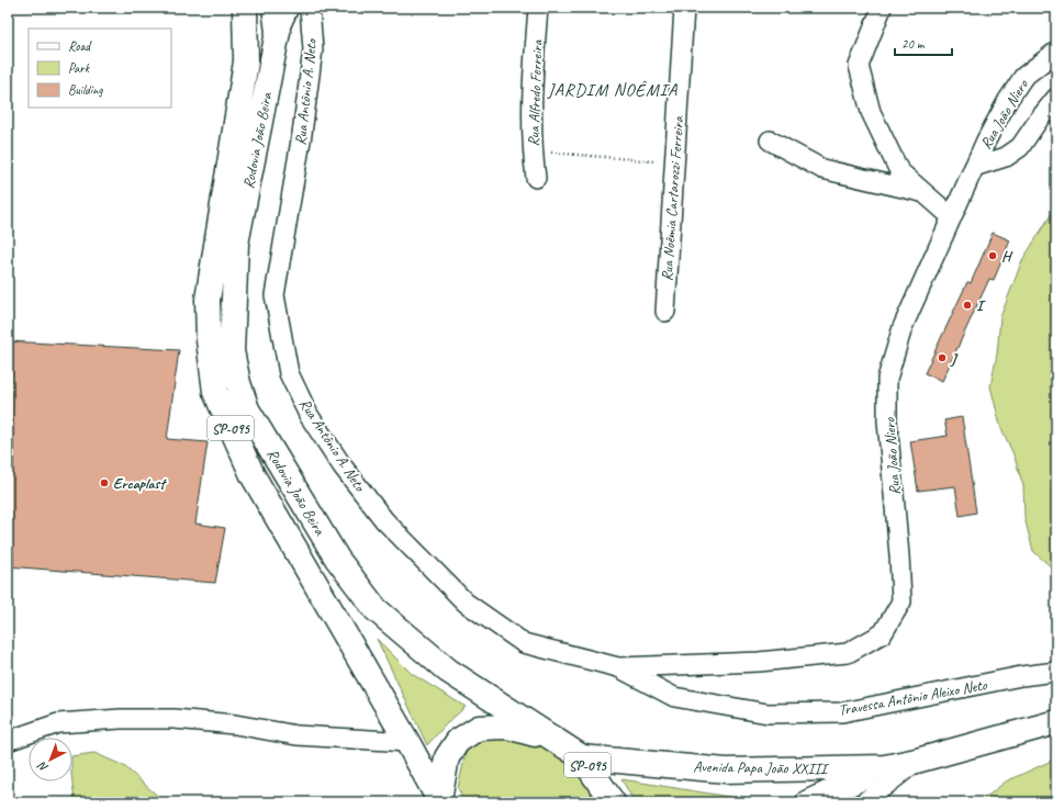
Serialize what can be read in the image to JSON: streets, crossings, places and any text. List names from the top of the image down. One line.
{"streets":{"main road":["Rodovia João Beira","SP-095","Avenida Papa João XXIII"],"street":["Rua Antônio A. Neto","Rua Alfredo Ferreira","Rua João Niero","Rua Noêmia Cartarozzi Ferreira","Travessa Antônio Aleixo Neto"]},"crossings":[["Rua Antônio A. Neto","Rua João Niero"],["Rua Antônio A. Neto","Travessa Antônio Aleixo Neto"],["Rua João Niero","Travessa Antônio Aleixo Neto"],["Rodovia João Beira","Avenida Papa João XXIII"]],"districts":["JARDIM NOÊMIA"],"places":["H","I","J","Ercaplast"],"legend":["Road","Park","Building"],"scale_bar":"20 m","north":"bottom left"}
